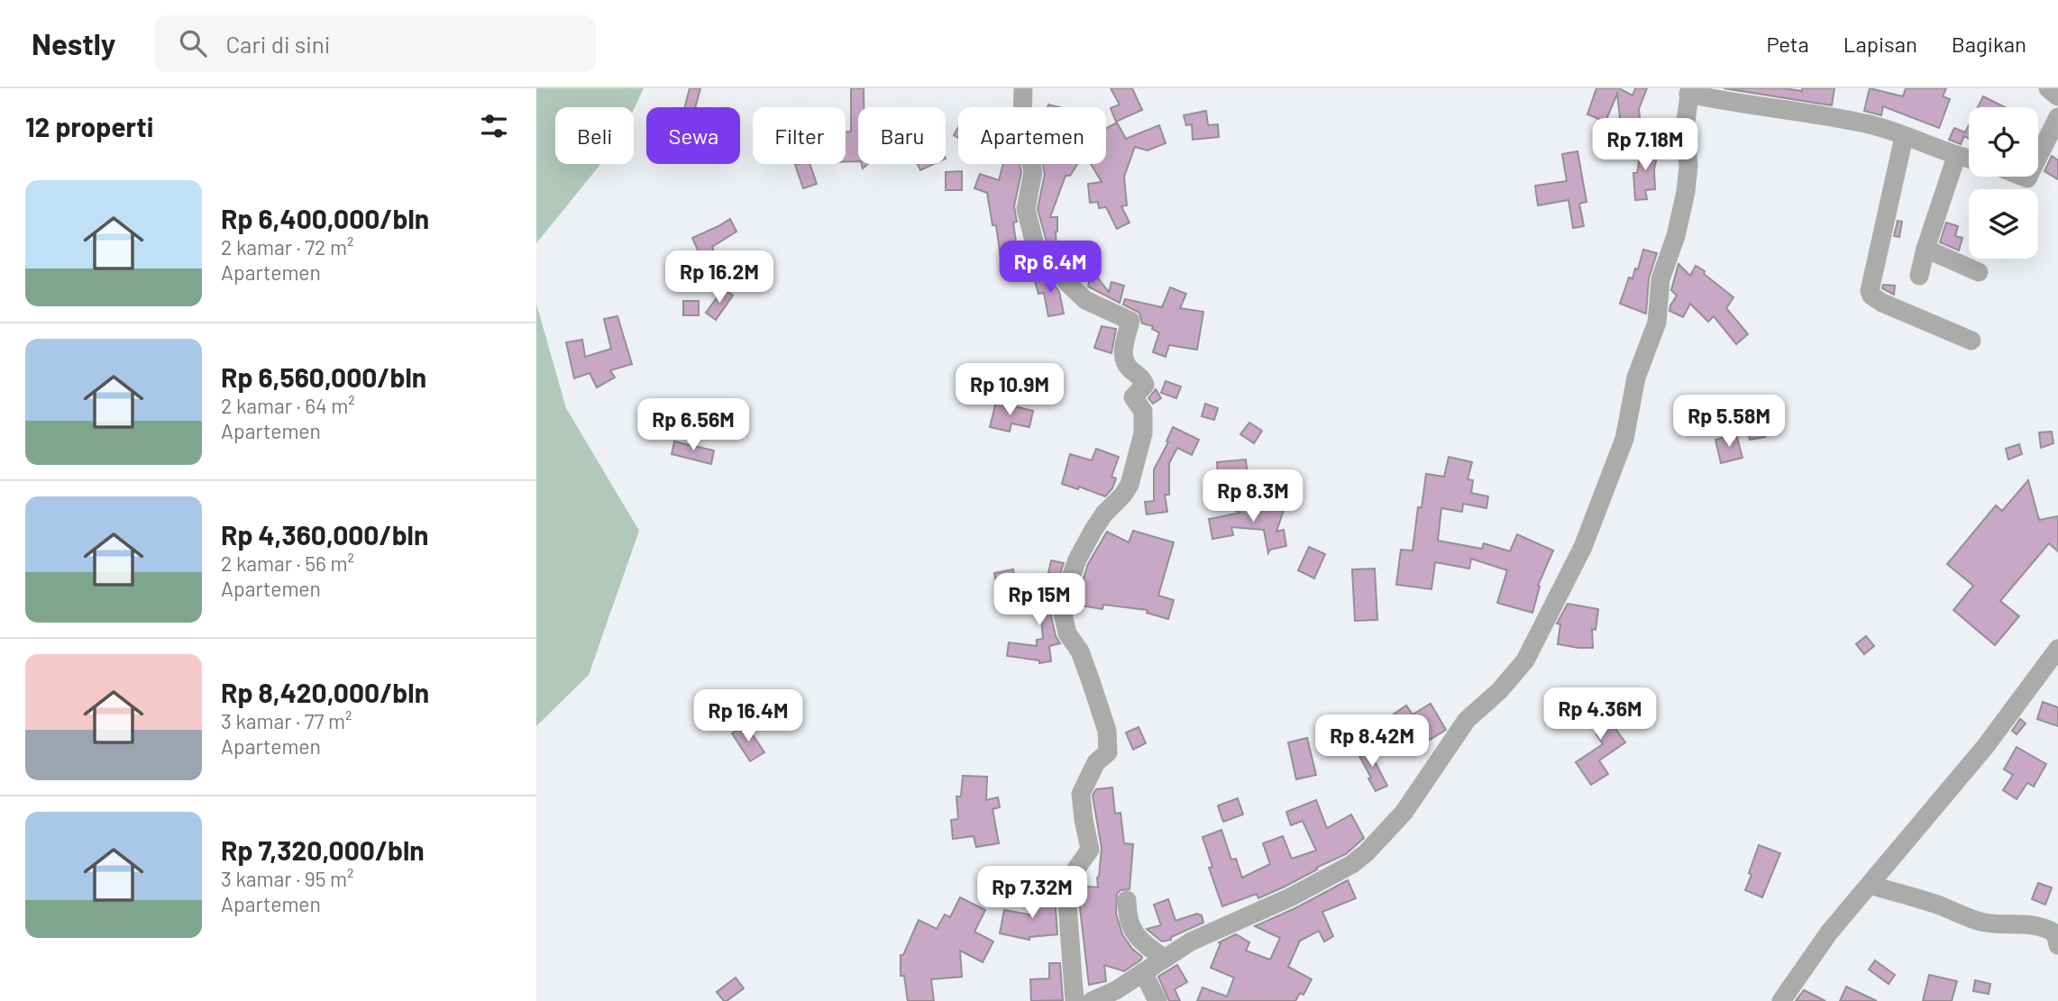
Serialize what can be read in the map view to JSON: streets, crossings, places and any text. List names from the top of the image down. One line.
{"page":{"header":"Nestly","search":"Cari di sini","nav":["Peta","Lapisan","Bagikan"],"heading":"12 properti","chip":["Beli","Sewa","Filter","Baru","Apartemen"],"price":["Rp 7.18M","Rp 6.4M","Rp 16.2M","Rp 10.9M","Rp 5.58M","Rp 6.56M","Rp 8.3M","Rp 15M","Rp 4.36M","Rp 16.4M","Rp 8.42M","Rp 7.32M"],"list":[{"name":"Rp 6,400,000/bln","note":"2 kamar · 72 m² · Apartemen"},{"name":"Rp 6,560,000/bln","note":"2 kamar · 64 m² · Apartemen"},{"name":"Rp 4,360,000/bln","note":"2 kamar · 56 m² · Apartemen"},{"name":"Rp 8,420,000/bln","note":"3 kamar · 77 m² · Apartemen"},{"name":"Rp 7,320,000/bln","note":"3 kamar · 95 m² · Apartemen"}]}}
